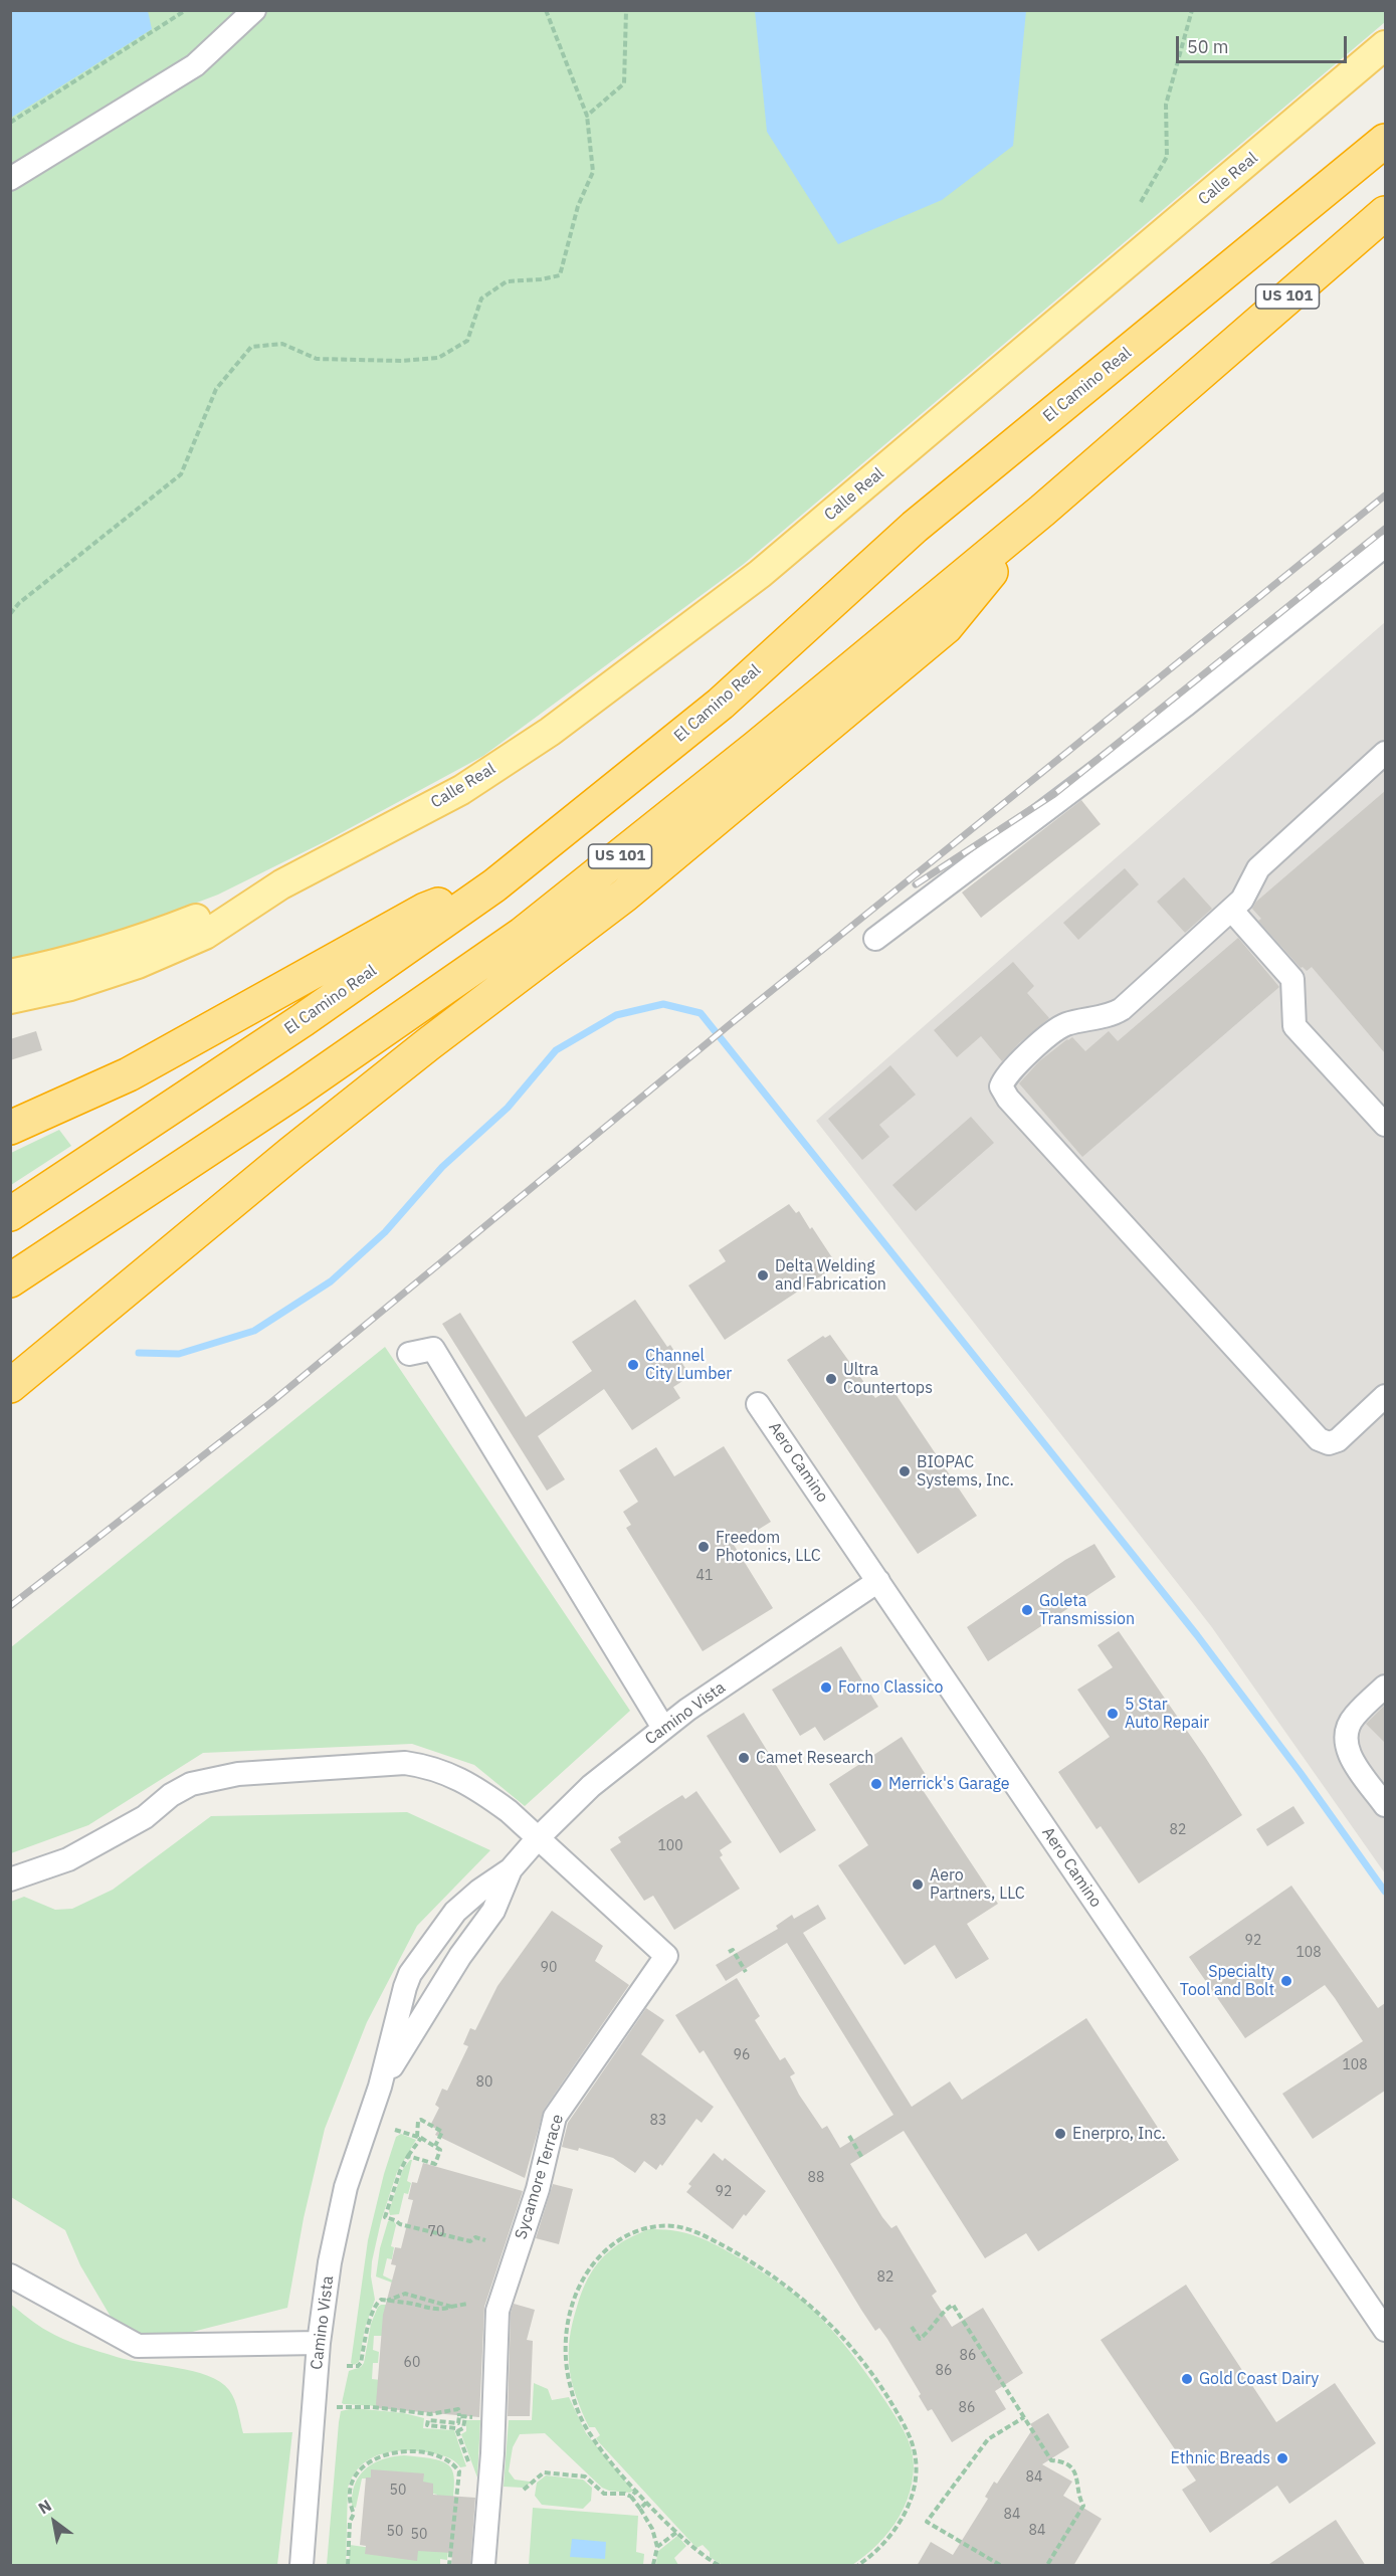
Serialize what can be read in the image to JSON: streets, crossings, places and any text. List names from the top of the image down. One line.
{"streets":{"highway":["US 101","El Camino Real"],"main road":["Calle Real"],"street":["Aero Camino","Camino Vista","Sycamore Terrace"]},"crossings":[["Aero Camino","Camino Vista"],["Camino Vista","Sycamore Terrace"]],"places":["Delta Welding and Fabrication","Channel City Lumber","Ultra Countertops","BIOPAC Systems, Inc.","Freedom Photonics, LLC","Goleta Transmission","Forno Classico","5 Star Auto Repair","Camet Research","Merrick's Garage","Aero Partners, LLC","Specialty Tool and Bolt","Enerpro, Inc.","Gold Coast Dairy","Ethnic Breads"],"house_numbers":["41","82","100","92","108","90","96","108","80","83","88","92","70","82","86","60","86","86","84","50","84","84","50","50"],"scale_bar":"50 m","north":"top left"}
